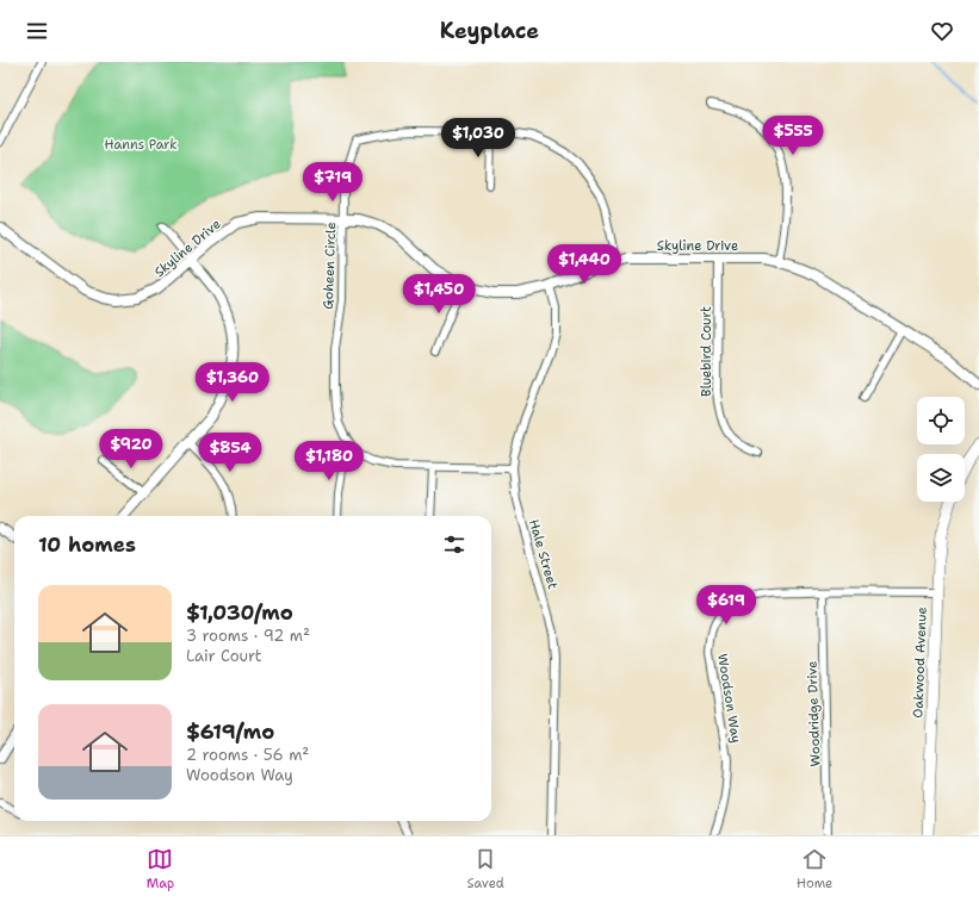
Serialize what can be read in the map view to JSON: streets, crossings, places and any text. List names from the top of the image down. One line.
{"streets":{"main road":["Oakwood Avenue"],"street":["Skyline Drive","Goheen Circle","Bluebird Court","Hale Street","Woodson Way","Woodridge Drive"]},"crossings":[["Skyline Drive","Goheen Circle"],["Skyline Drive","Bluebird Court"],["Skyline Drive","Hale Street"],["Goheen Circle","Hale Street"],["Oakwood Avenue","Woodson Way"],["Woodson Way","Woodridge Drive"]],"parks":["Hanns Park"],"page":{"header":"Keyplace","price":["$555","$1,030","$719","$1,440","$1,450","$1,360","$920","$854","$1,180","$619"],"heading":"10 homes","list":[{"name":"$1,030/mo","note":"3 rooms · 92 m² · Lair Court"},{"name":"$619/mo","note":"2 rooms · 56 m² · Woodson Way"}],"tabs":["Map","Saved","Home"]}}
